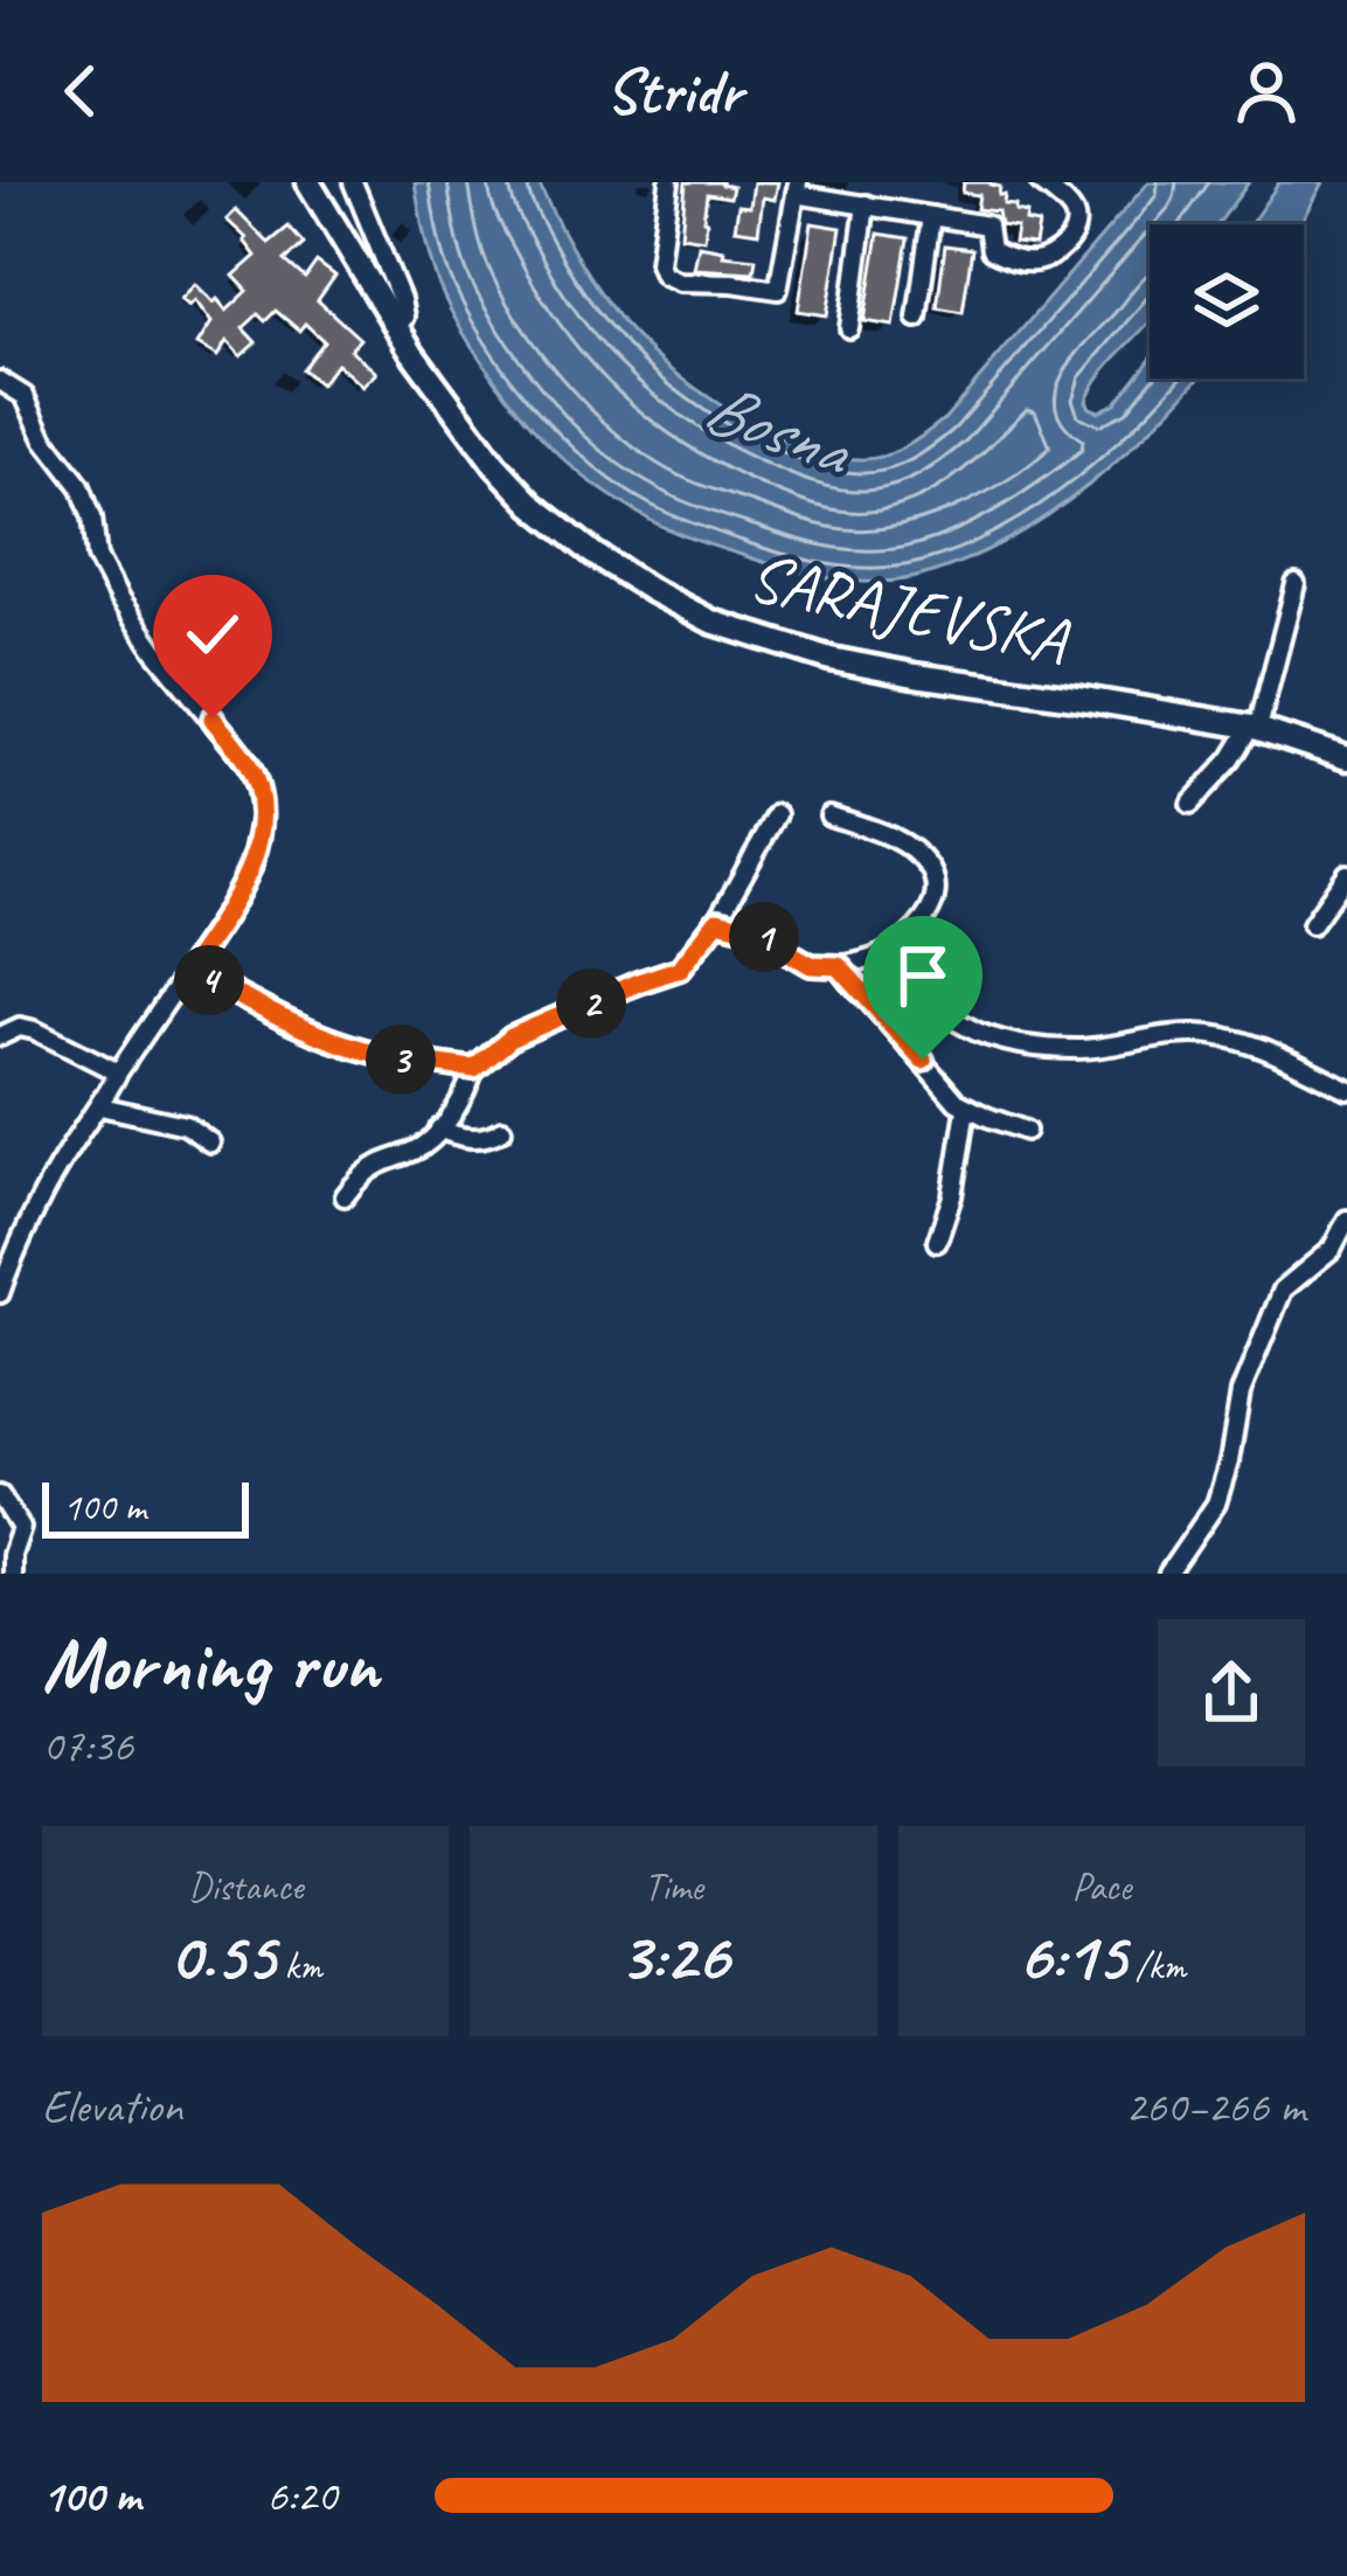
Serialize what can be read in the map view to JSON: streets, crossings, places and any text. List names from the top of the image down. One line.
{"streets":{"main road":["SARAJEVSKA"]},"water":["Bosna"],"scale_bar":"100 m","page":{"header":"Stridr","pins":["1","4","2","3"],"scale":"100 m","heading":["Morning run","07:36"],"stats":[["Distance","0.55 km"],["Time","3:26"],["Pace","6:15 /km"]],"chart":["Elevation","260–266 m"],"list":[{"name":"100 m","note":"6:20"}]}}
